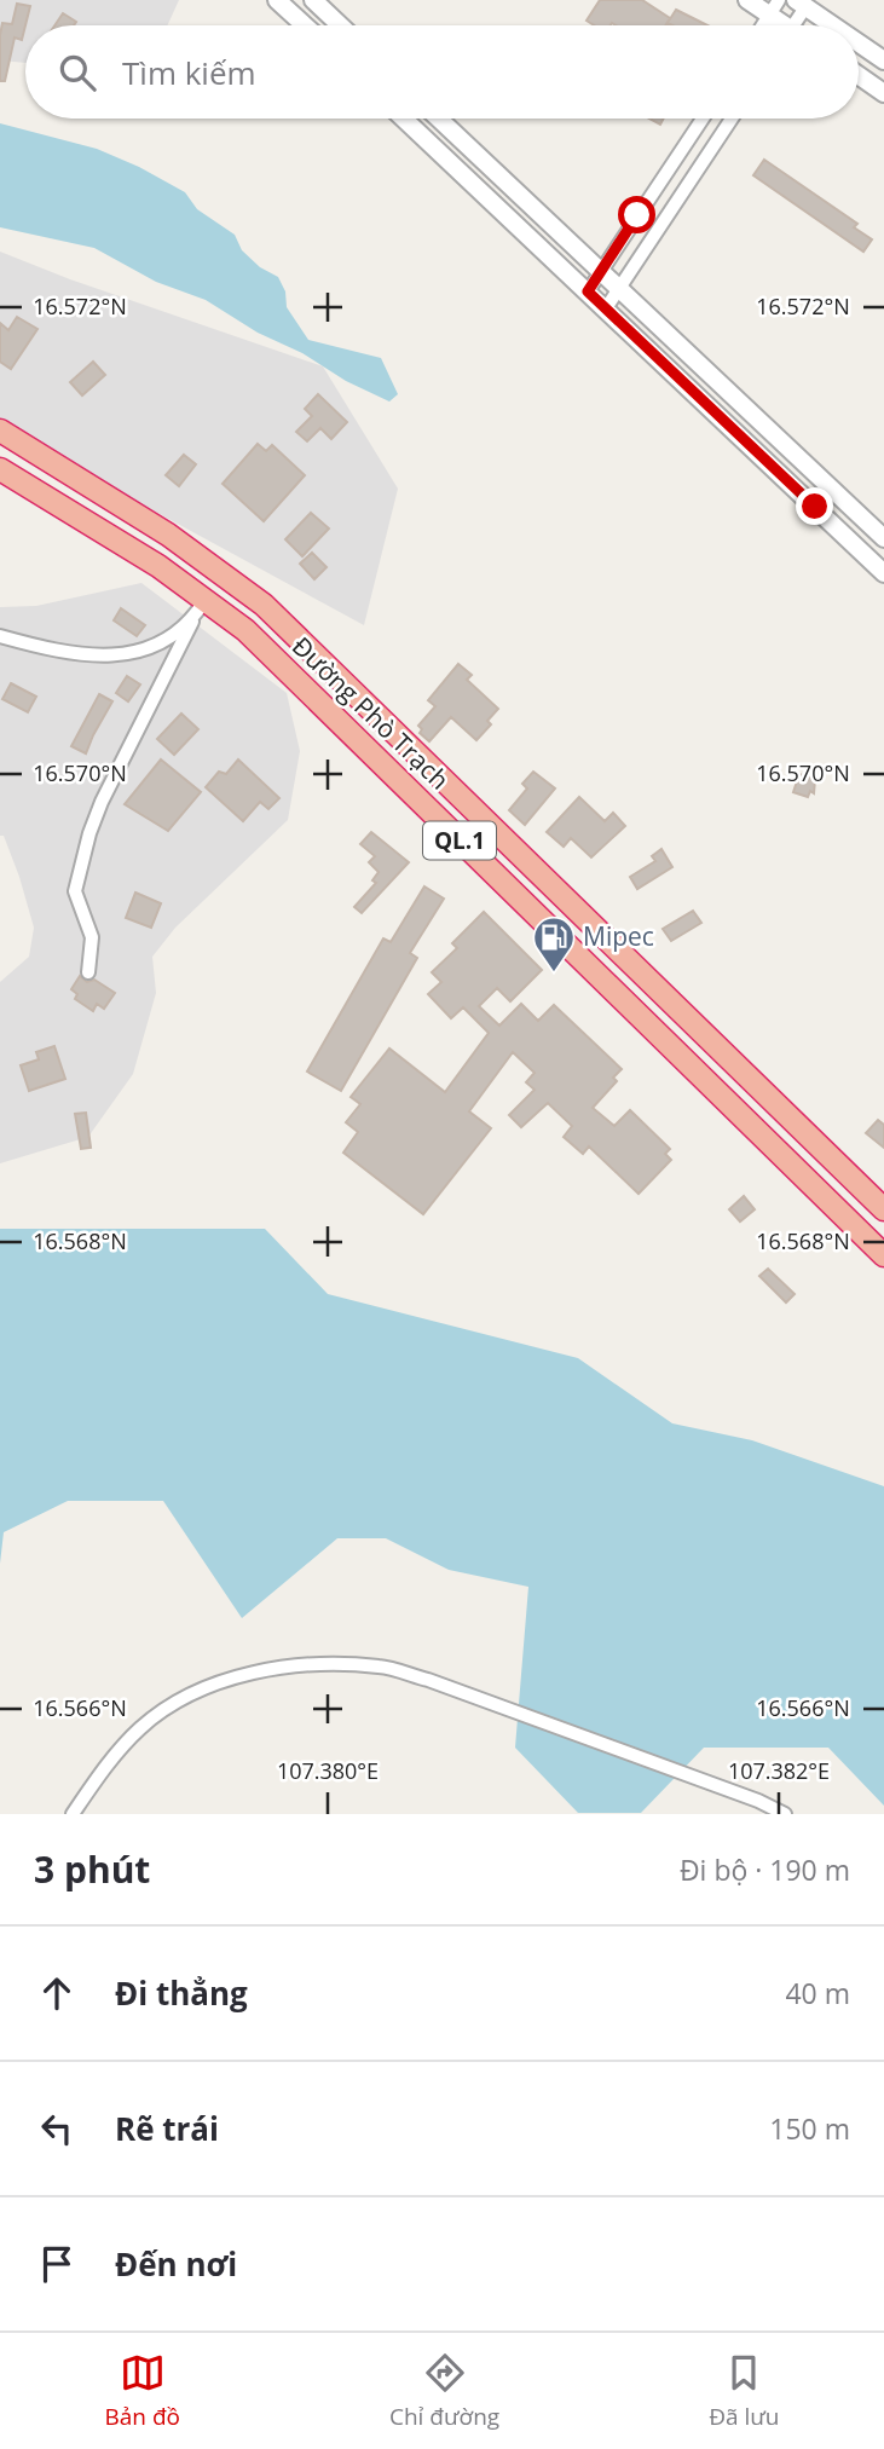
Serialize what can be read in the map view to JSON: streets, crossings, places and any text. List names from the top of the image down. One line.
{"streets":{"highway":["Đường Phò Trạch","QL.1"]},"places":{"fuel station":["Mipec"]},"page":{"search":"Tìm kiếm","heading":["3 phút","Đi bộ · 190 m"],"list":[["Đi thẳng","40 m"],["Rẽ trái","150 m"],"Đến nơi"],"nav":["Bản đồ","Chỉ đường","Đã lưu"]},"coordinates":["16.572°N","16.570°N","16.568°N","16.566°N","107.380°E","107.382°E"]}
